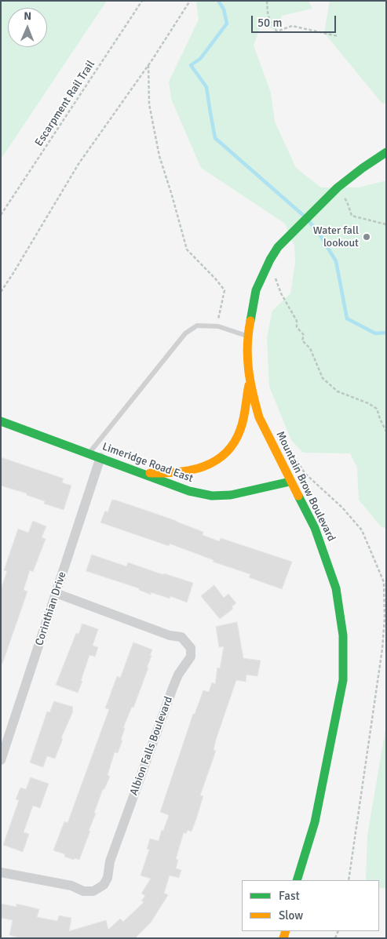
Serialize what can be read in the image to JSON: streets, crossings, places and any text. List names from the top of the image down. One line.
{"streets":{"main road":["Limeridge Road East","Mountain Brow Boulevard"],"street":["Corinthian Drive","Albion Falls Boulevard"],"path":["Escarpment Rail Trail"]},"crossings":[["Limeridge Road East","Mountain Brow Boulevard"],["Limeridge Road East","Corinthian Drive"],["Corinthian Drive","Albion Falls Boulevard"]],"places":["Water fall lookout"],"legend":["Fast","Slow"],"scale_bar":"50 m","north":"top"}
